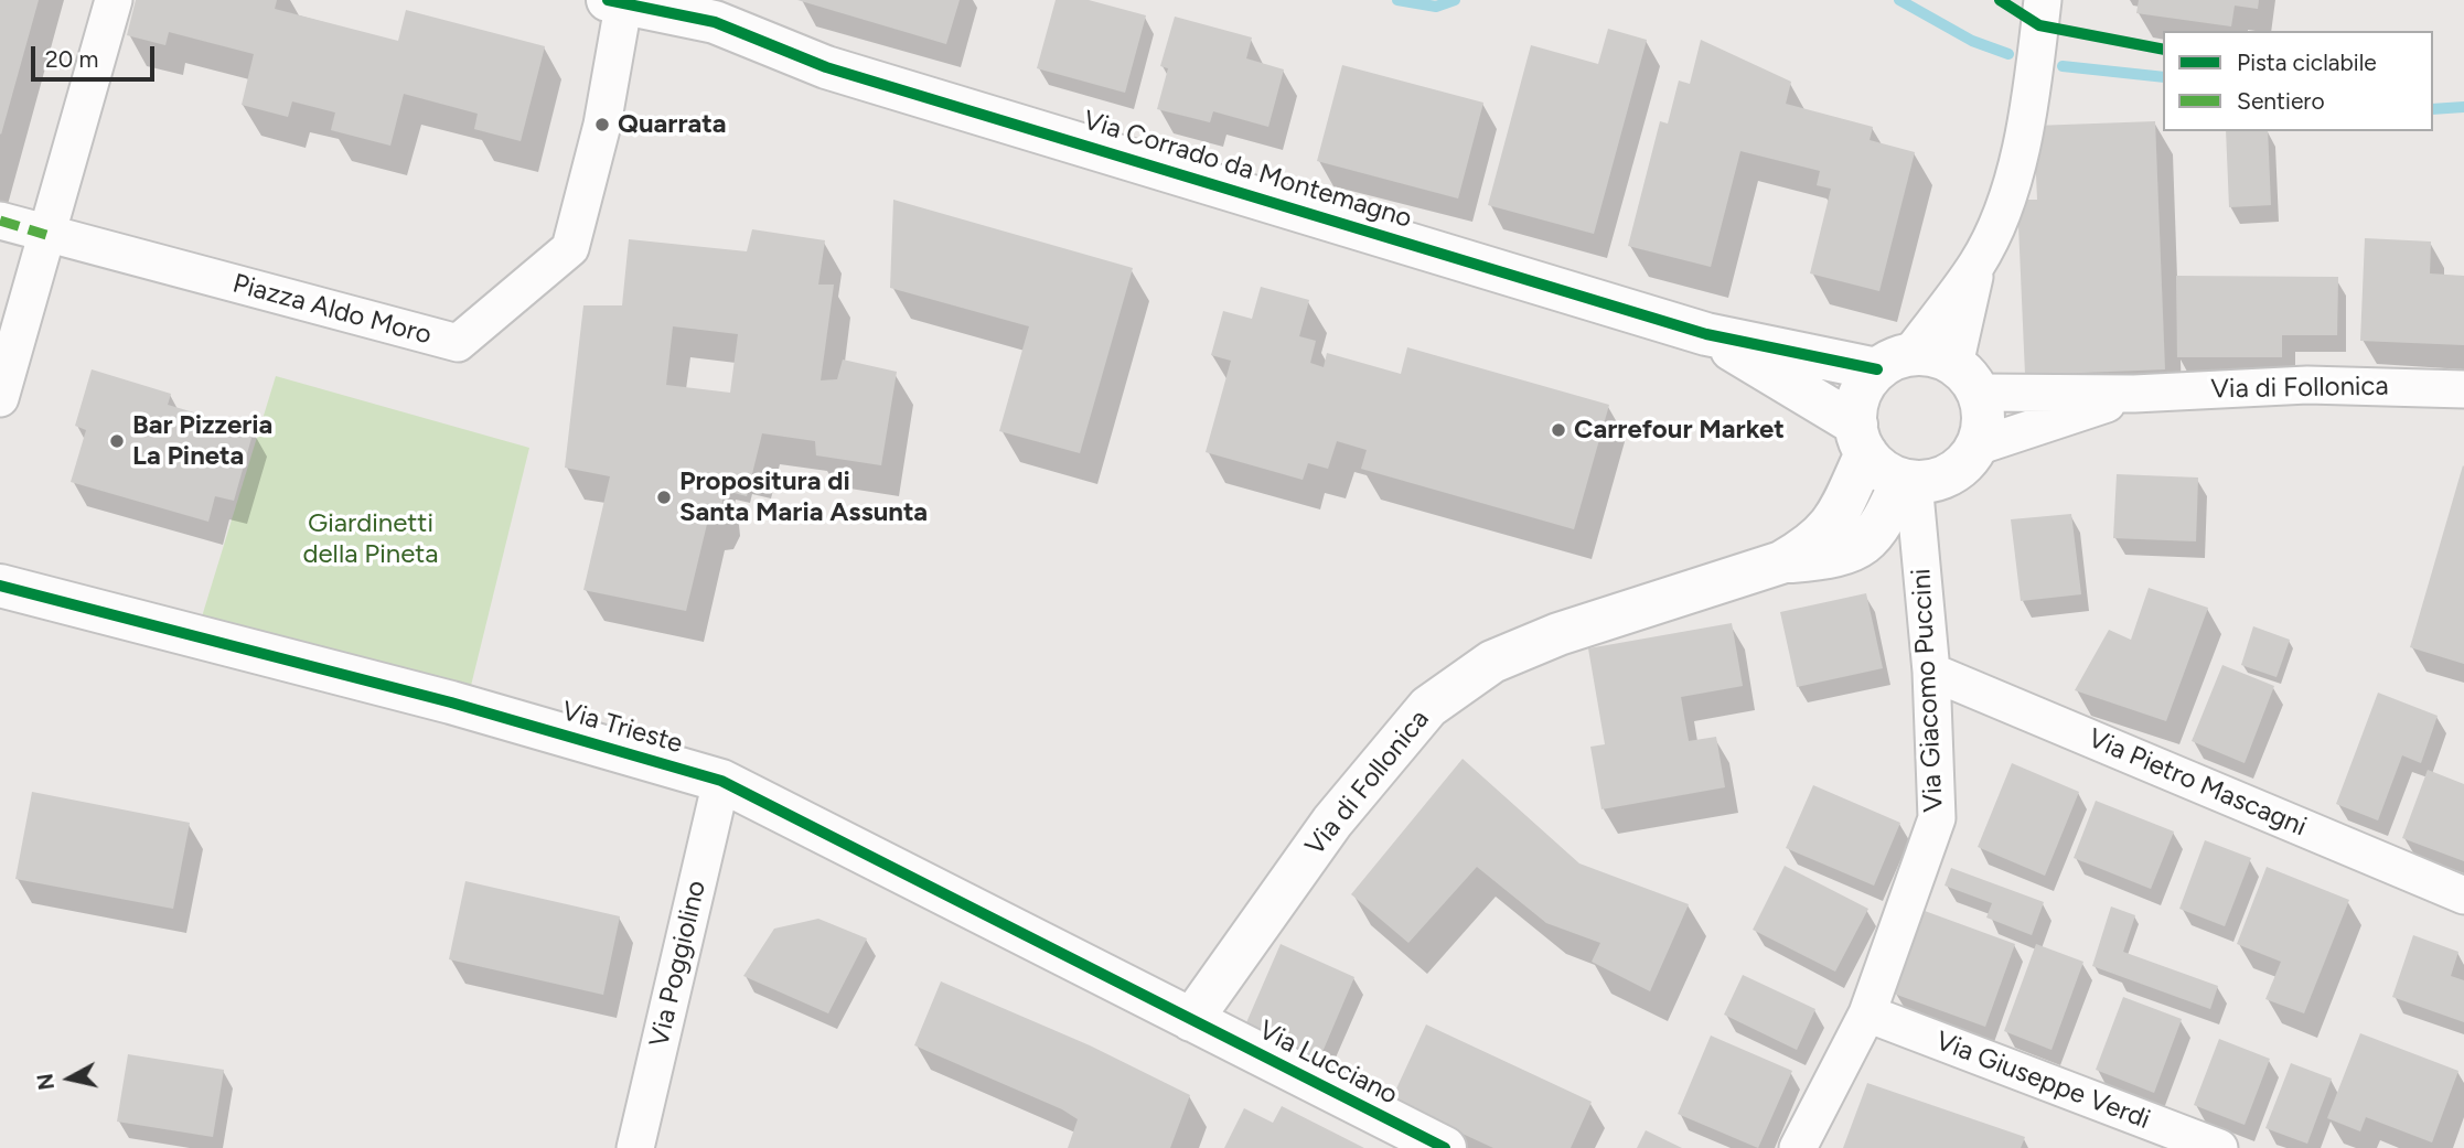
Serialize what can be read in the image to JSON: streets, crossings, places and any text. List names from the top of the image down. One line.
{"streets":{"street":["Via Corrado da Montemagno","Piazza Aldo Moro","Via di Follonica","Via Giacomo Puccini","Via Trieste","Via Pietro Mascagni","Via Poggiolino","Via Lucciano","Via Giuseppe Verdi"]},"crossings":[["Via Corrado da Montemagno","Piazza Aldo Moro"],["Via Corrado da Montemagno","Via di Follonica"],["Via Corrado da Montemagno","Via Giacomo Puccini"],["Via di Follonica","Via Giacomo Puccini"],["Via di Follonica","Via Trieste"],["Via di Follonica","Via Lucciano"],["Via Giacomo Puccini","Via Pietro Mascagni"],["Via Giacomo Puccini","Via Giuseppe Verdi"],["Via Trieste","Via Poggiolino"],["Via Trieste","Via Lucciano"]],"parks":["Giardinetti della Pineta"],"places":["Quarrata","Carrefour Market","Bar Pizzeria La Pineta","Propositura di Santa Maria Assunta"],"legend":["Pista ciclabile","Sentiero"],"scale_bar":"20 m","north":"left"}
